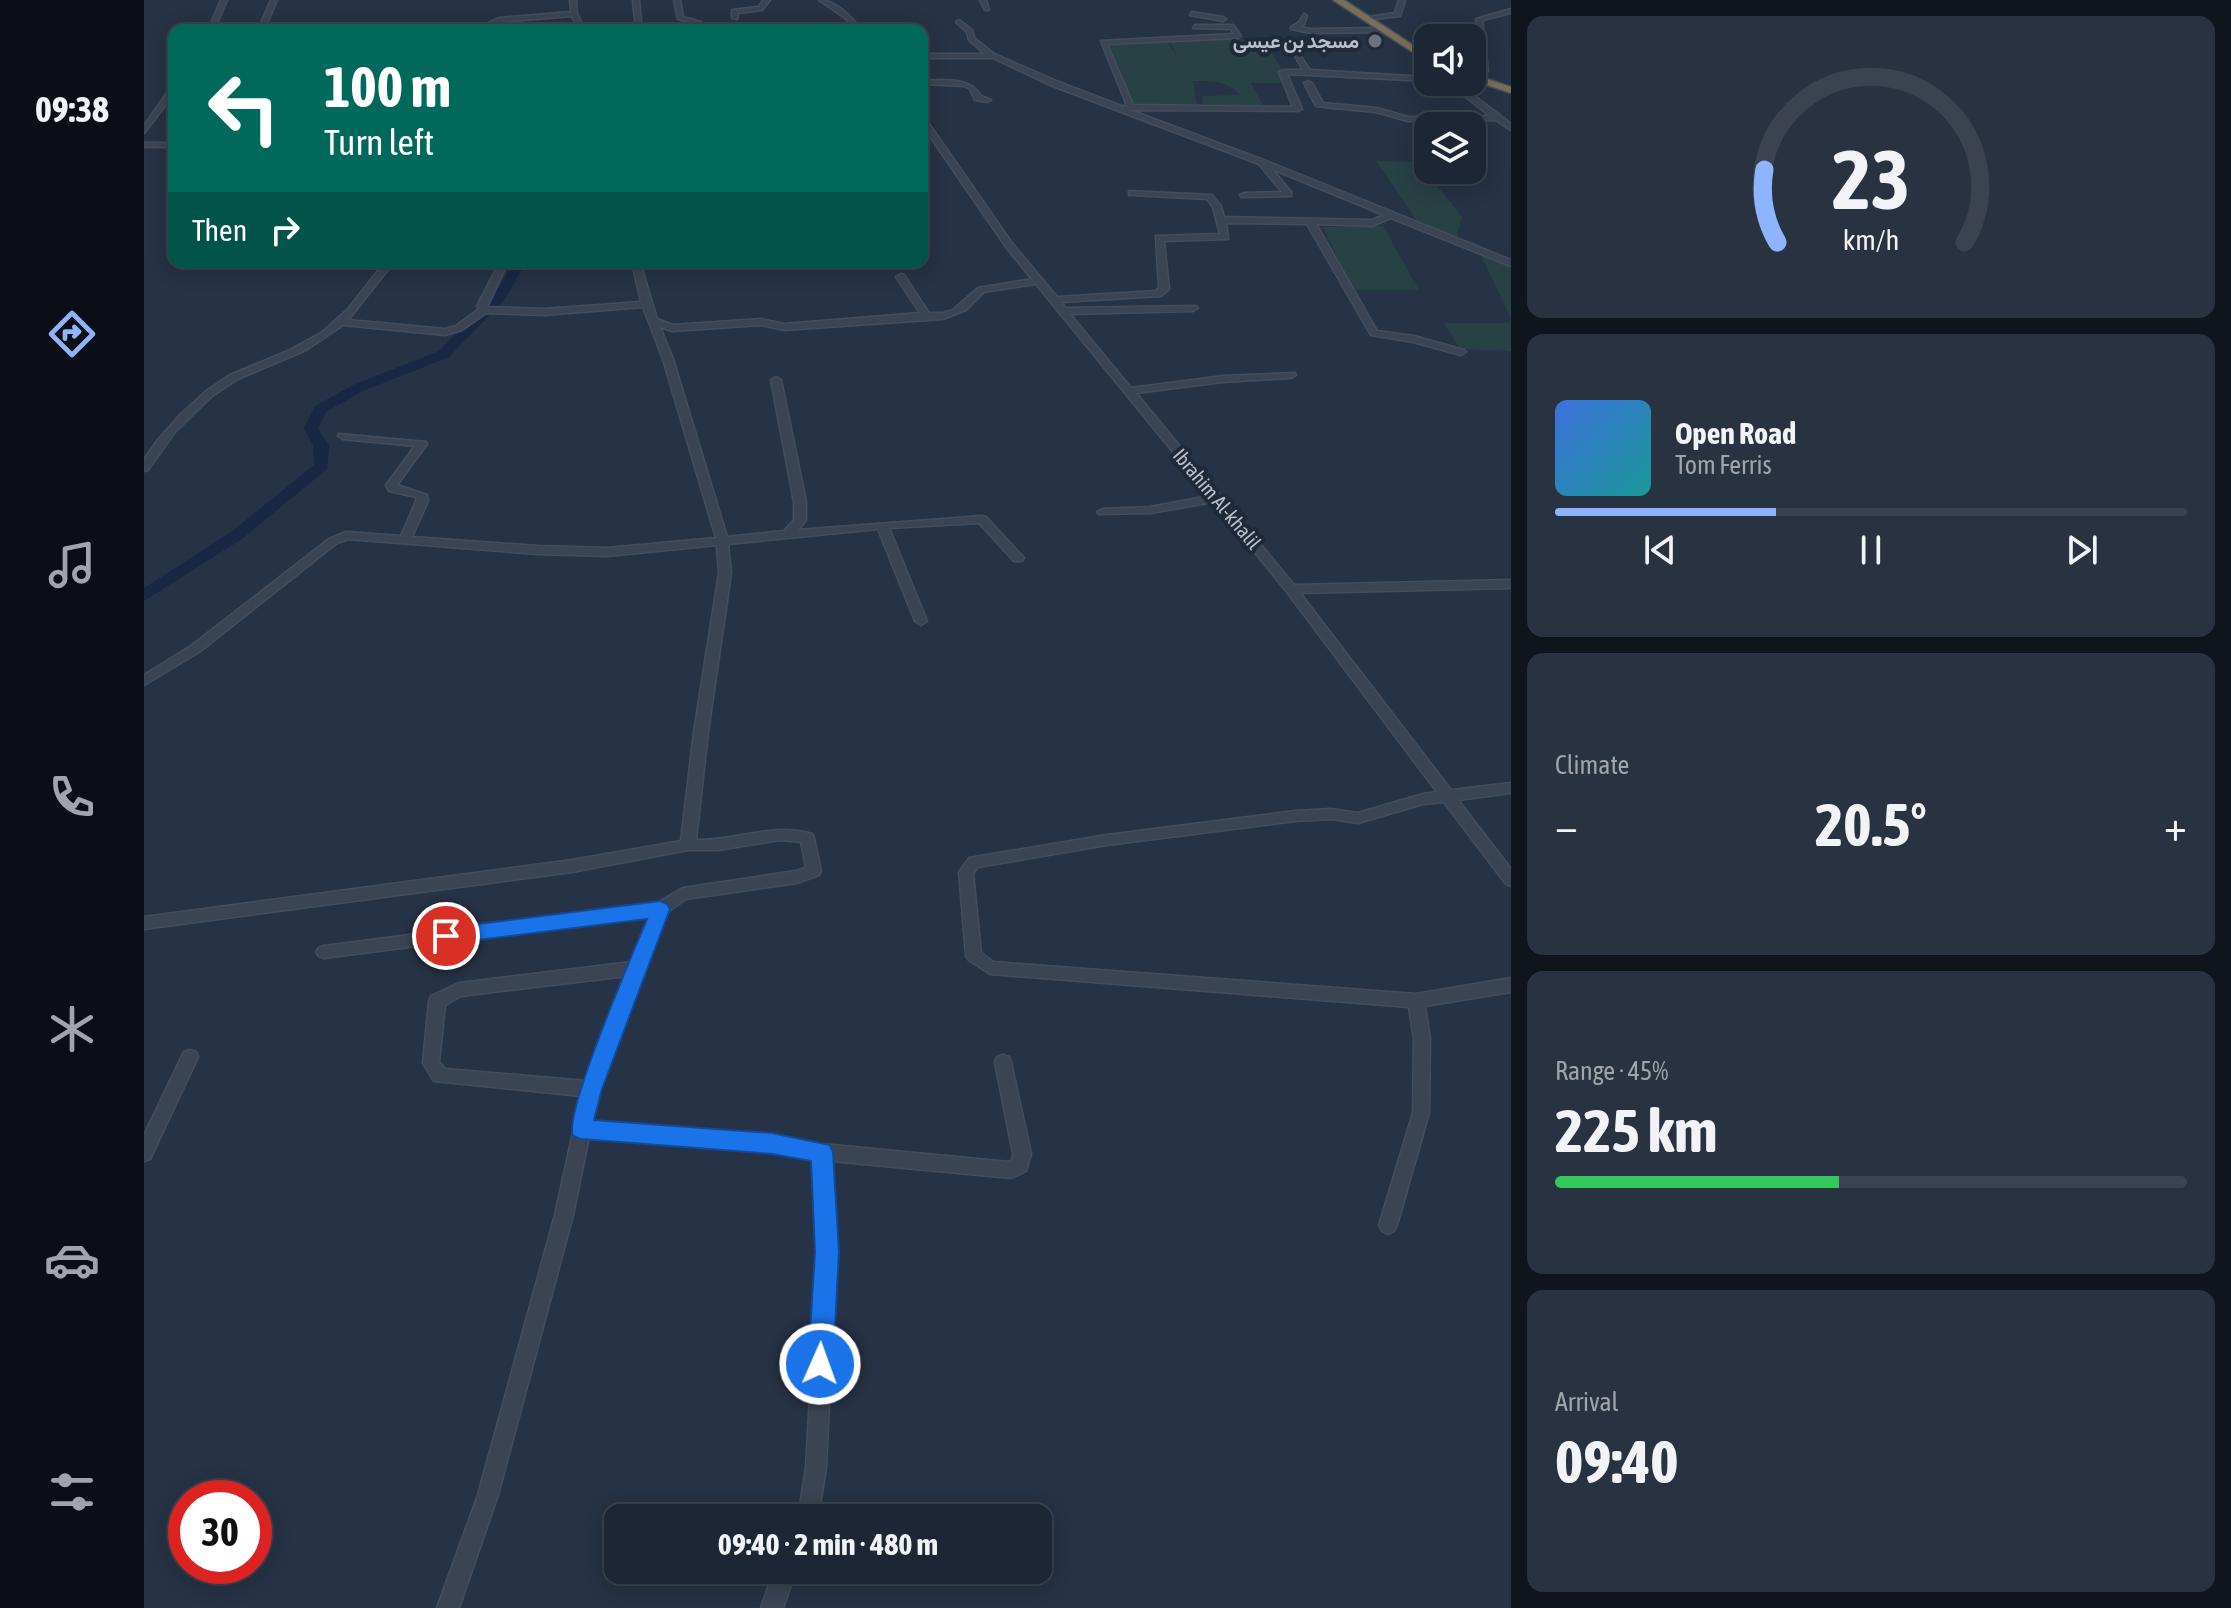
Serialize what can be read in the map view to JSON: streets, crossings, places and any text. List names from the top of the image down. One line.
{"streets":{"street":["Ibrahim Al-khalil"]},"places":["مسجد بن عيسى"],"page":{"tabs":"09:38","turn":["100 m","Turn left"],"then":"Then","song":["Open Road","Tom Ferris"],"tile":["Climate",["Range · 45%","225 km"],["Arrival","09:40"]],"heat":["−","20.5°","+"],"limit":"30","trip":"09:40 · 2 min · 480 m","gauge":["23","km/h"]}}
